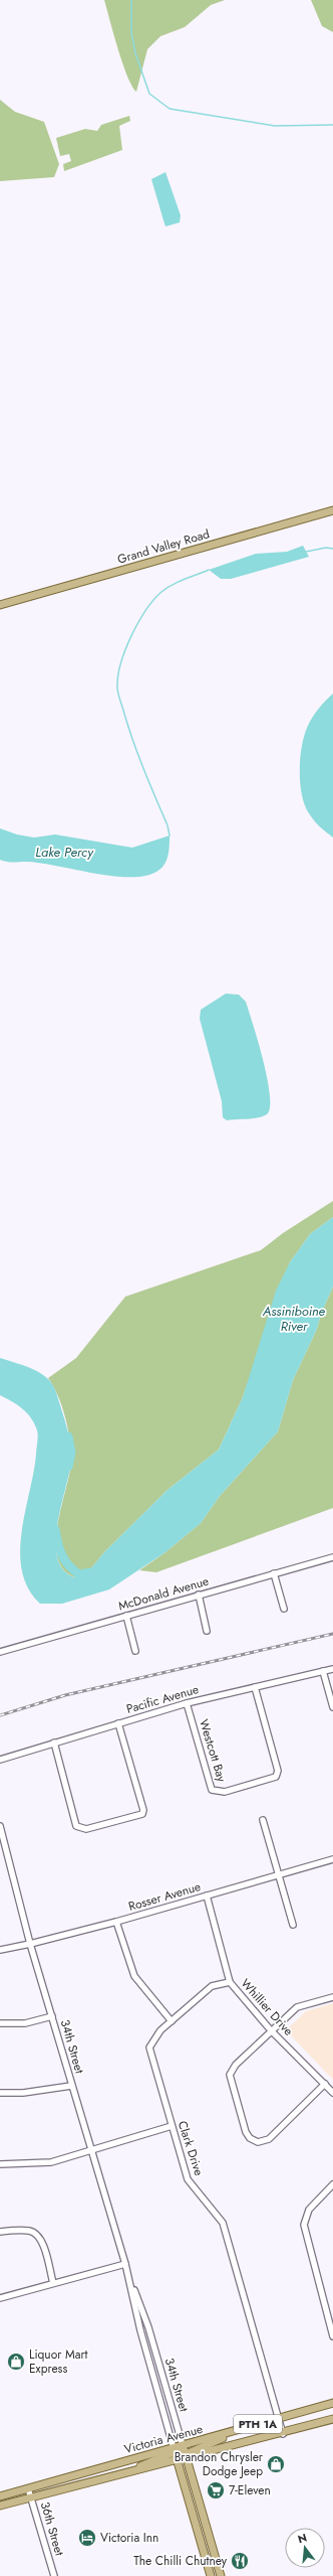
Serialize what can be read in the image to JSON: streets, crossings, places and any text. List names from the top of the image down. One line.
{"streets":{"main road":["Grand Valley Road","34th Street","PTH 1A","Victoria Avenue"],"street":["McDonald Avenue","Pacific Avenue","Westcott Bay","Rosser Avenue","Whillier Drive","Clark Drive","36th Street"]},"crossings":[["Pacific Avenue","Westcott Bay"],["Rosser Avenue","Whillier Drive"],["Rosser Avenue","34th Street"],["Whillier Drive","Clark Drive"],["34th Street","Victoria Avenue"],["Clark Drive","Victoria Avenue"],["Victoria Avenue","36th Street"]],"water":["Lake Percy","Assiniboine River"],"places":{"shop":["Liquor Mart Express","Brandon Chrysler Dodge Jeep"],"supermarket":["7-Eleven"],"hotel":["Victoria Inn"],"restaurant":["The Chilli Chutney"]},"north":"top"}
